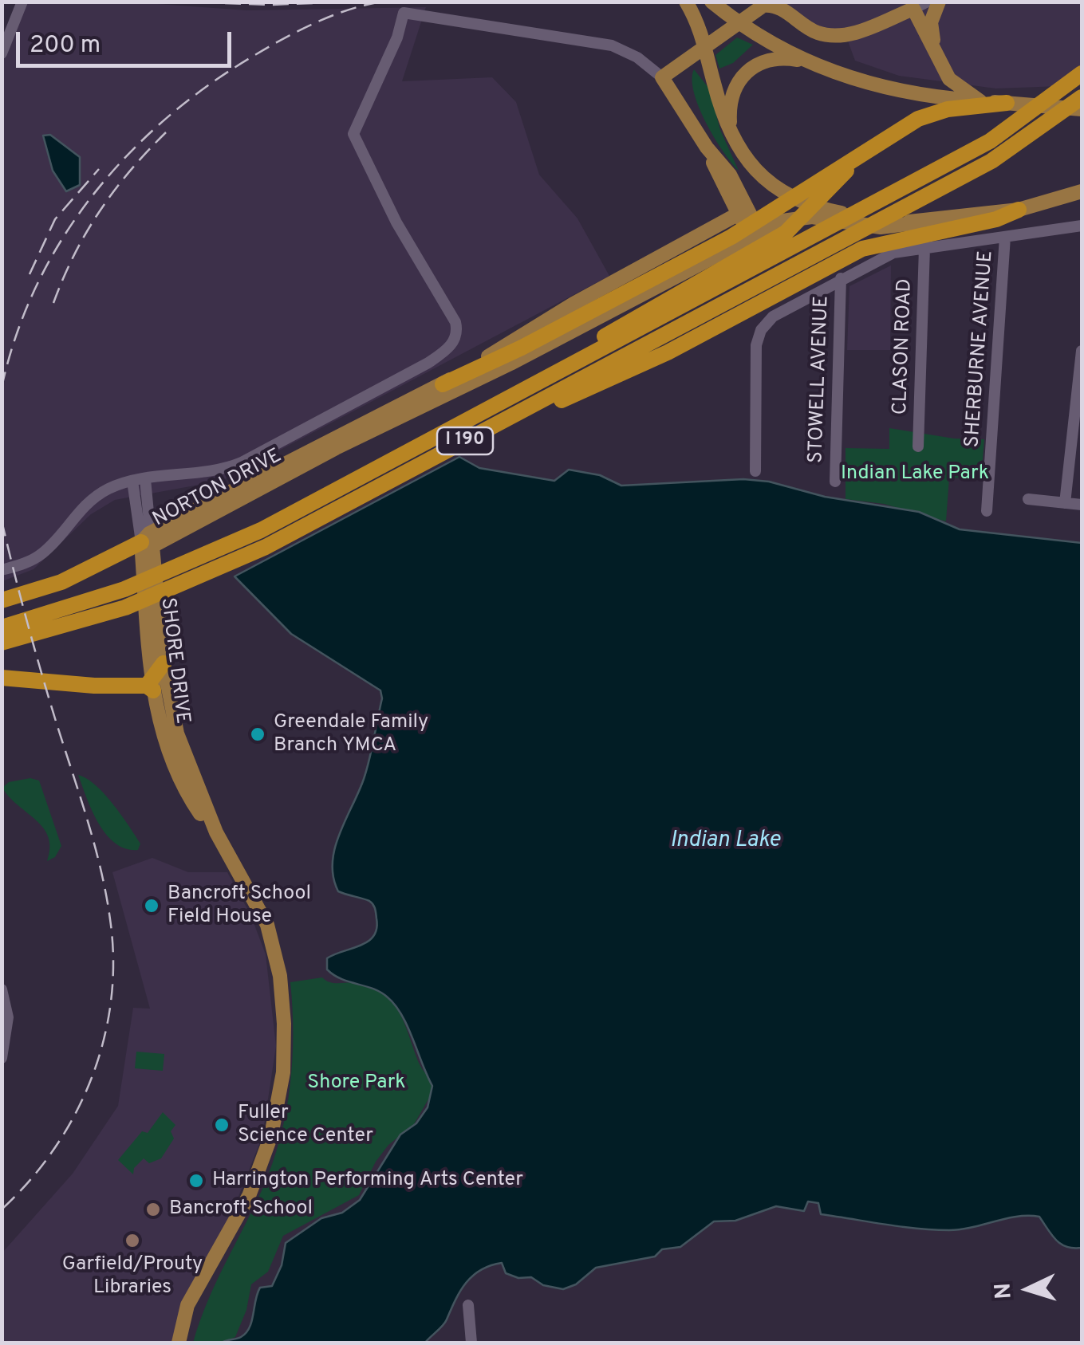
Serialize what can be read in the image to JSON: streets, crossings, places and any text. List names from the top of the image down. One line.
{"streets":{"highway":["I 190"],"main road":["NORTON DRIVE","SHORE DRIVE"],"street":["CLASON ROAD","SHERBURNE AVENUE","STOWELL AVENUE"]},"crossings":[["NORTON DRIVE","SHORE DRIVE"]],"water":["Indian Lake"],"parks":["Indian Lake Park","Shore Park"],"places":["Greendale Family Branch YMCA","Bancroft School Field House","Fuller Science Center","Harrington Performing Arts Center","Bancroft School","Garfield/Prouty Libraries"],"scale_bar":"200 m","north":"left"}
